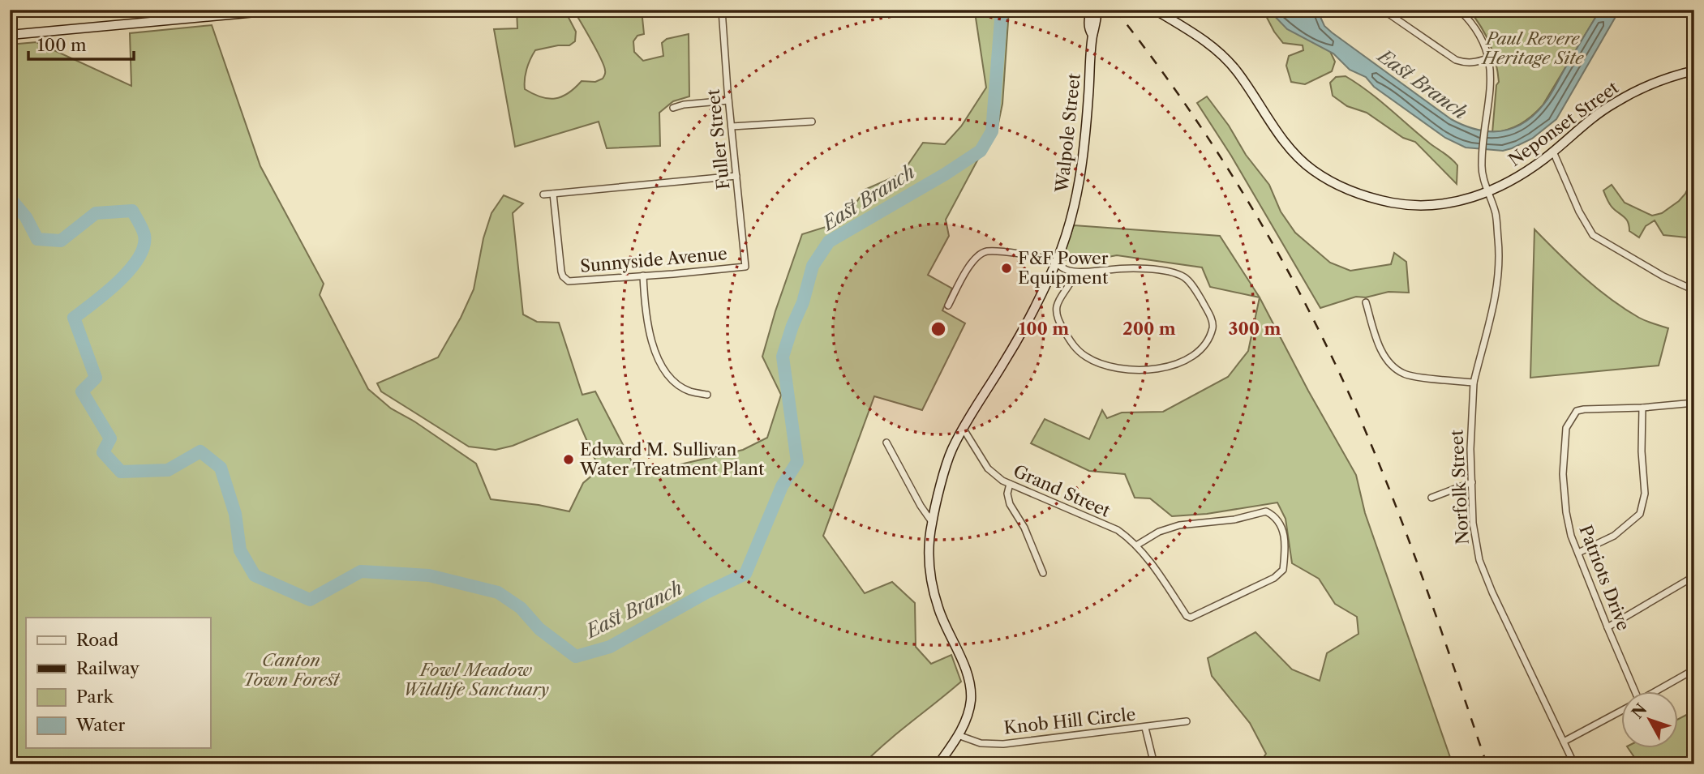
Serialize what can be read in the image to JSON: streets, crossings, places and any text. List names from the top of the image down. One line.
{"streets":{"main road":["Neponset Street","Walpole Street"],"street":["Fuller Street","Sunnyside Avenue","Norfolk Street","Grand Street","Patriots Drive","Knob Hill Circle"]},"crossings":[["Neponset Street","Norfolk Street"],["Walpole Street","Grand Street"],["Walpole Street","Knob Hill Circle"],["Fuller Street","Sunnyside Avenue"]],"water":["East Branch"],"parks":["Paul Revere Heritage Site","Canton Town Forest","Fowl Meadow Wildlife Sanctuary"],"places":["F&F Power Equipment","Edward M. Sullivan Water Treatment Plant"],"legend":["Road","Railway","Park","Water"],"scale_bar":"100 m","north":"top left","rings":["100 m","200 m","300 m"]}
